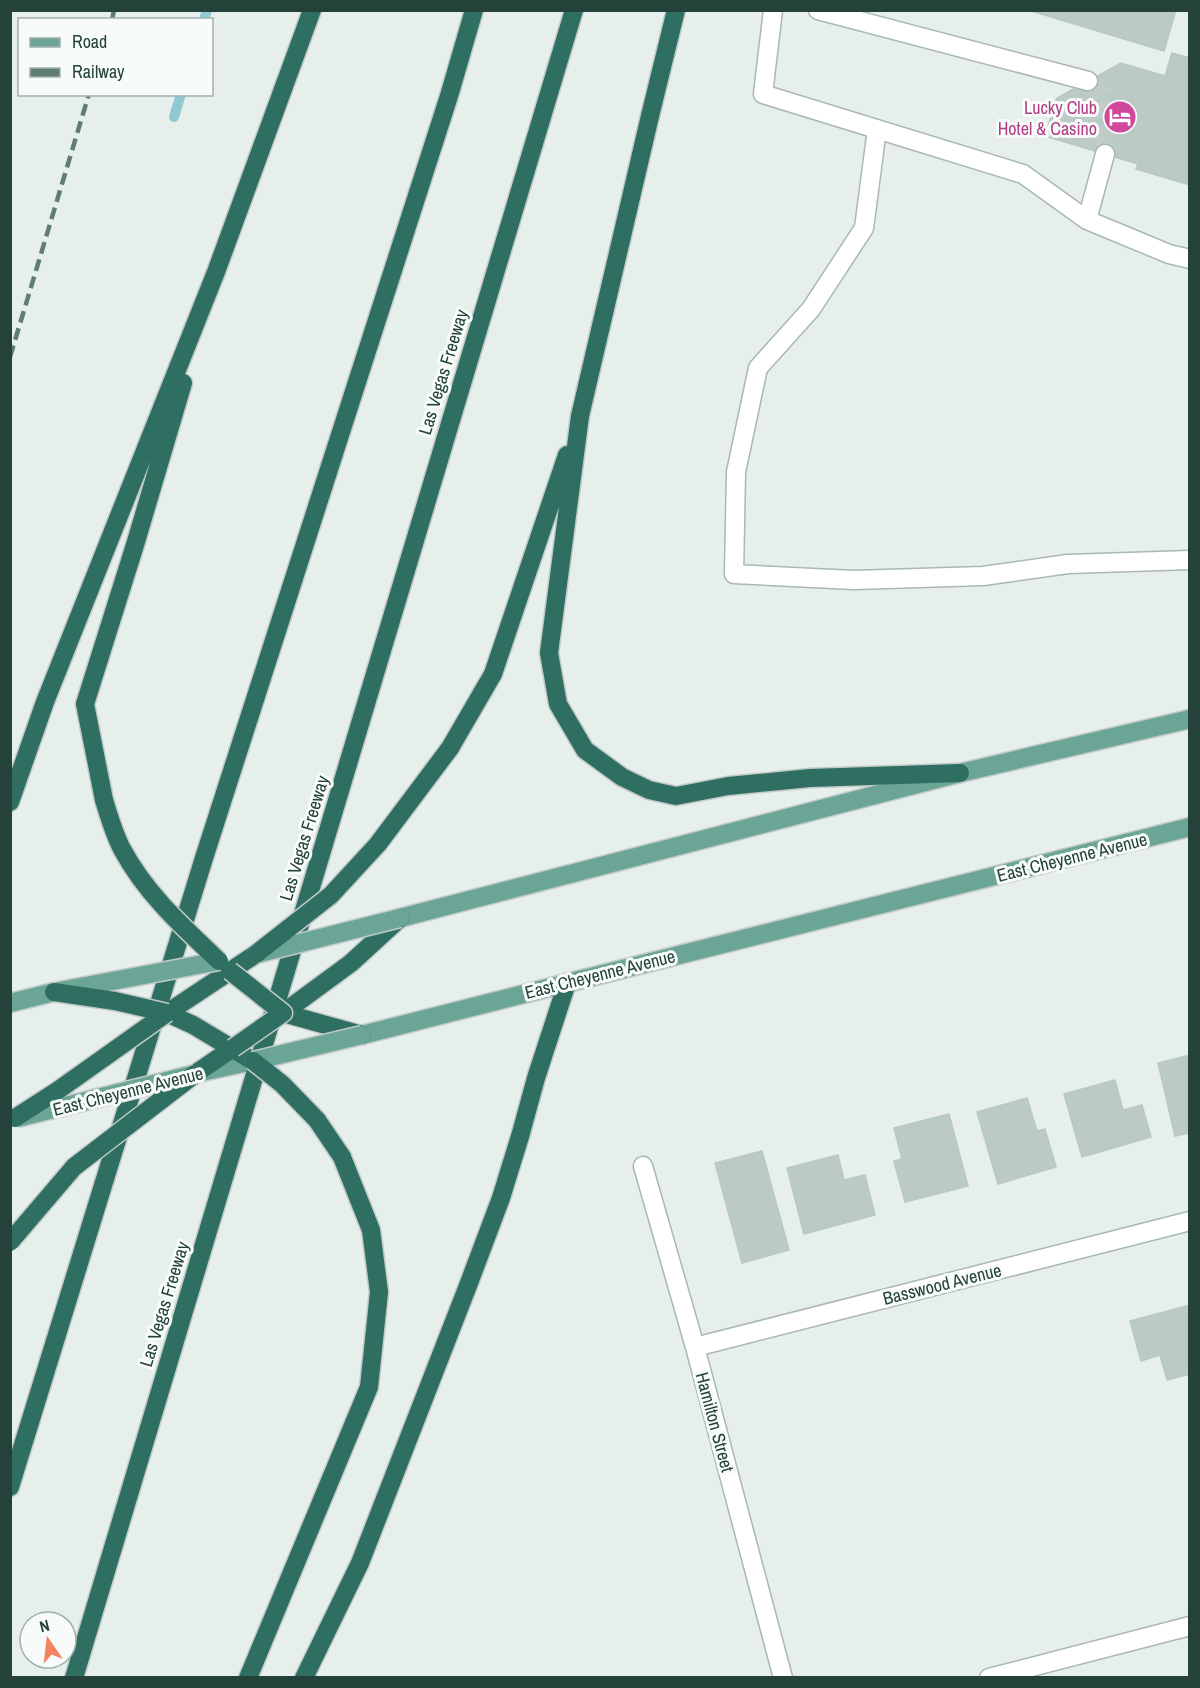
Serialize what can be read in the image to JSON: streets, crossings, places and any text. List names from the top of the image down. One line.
{"streets":{"highway":["Las Vegas Freeway"],"main road":["East Cheyenne Avenue"],"street":["Basswood Avenue","Hamilton Street"]},"crossings":[["Basswood Avenue","Hamilton Street"]],"places":{"hotel":["Lucky Club Hotel & Casino"]},"legend":["Road","Railway"],"north":"top"}
